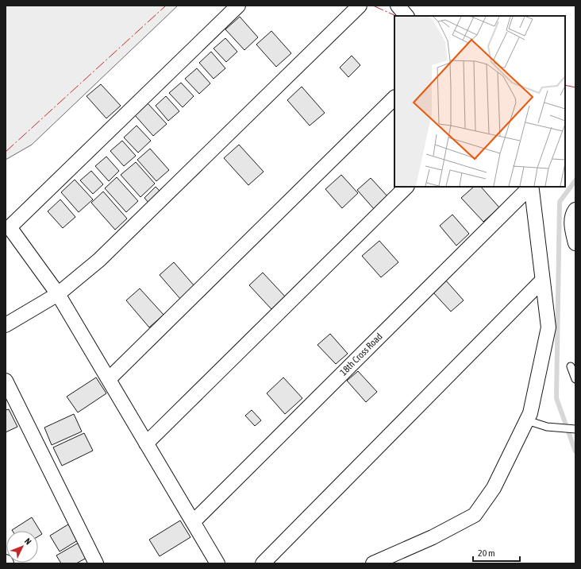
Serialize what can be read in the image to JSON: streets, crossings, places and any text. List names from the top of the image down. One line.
{"streets":{"street":["18th Cross Road"]},"scale_bar":"20 m","north":"top right"}
